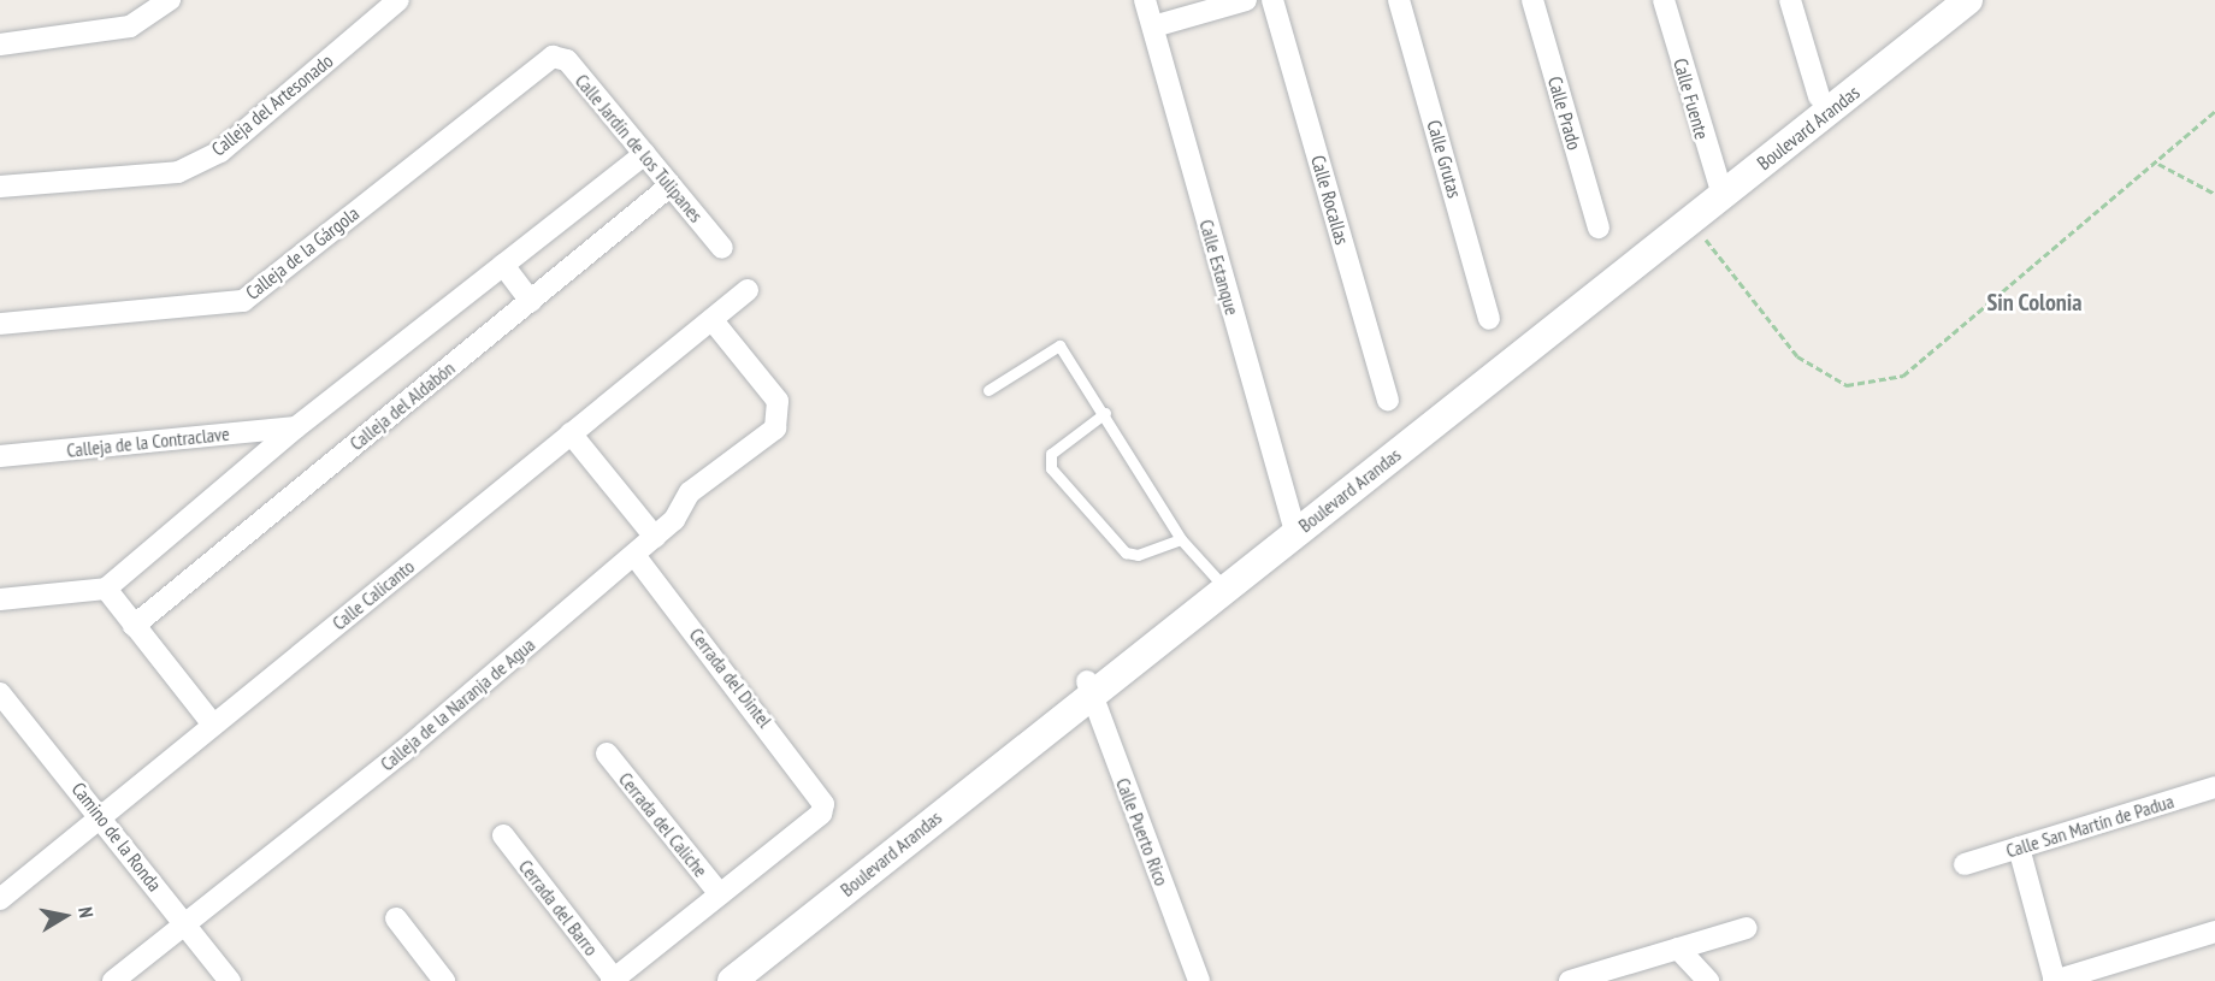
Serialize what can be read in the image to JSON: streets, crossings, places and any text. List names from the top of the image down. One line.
{"streets":{"main road":["Boulevard Arandas"],"street":["Calle Fuente","Calleja del Artesonado","Calle Prado","Calle Jardín de los Tulipanes","Calle Grutas","Calle Rocallas","Calleja de la Gárgola","Calle Estanque","Calleja del Aldabón","Calleja de la Contraclave","Calle Calicanto","Cerrada del Dintel","Calleja de la Naranja de Agua","Cerrada del Caliche","Calle San Martín de Padua","Calle Puerto Rico","Camino de la Ronda","Cerrada del Barro"]},"crossings":[["Calle Fuente","Boulevard Arandas"],["Boulevard Arandas","Calle Estanque"],["Boulevard Arandas","Calle Puerto Rico"],["Calle Jardín de los Tulipanes","Calleja de la Gárgola"],["Calle Jardín de los Tulipanes","Calleja del Aldabón"],["Calle Calicanto","Calleja de la Naranja de Agua"],["Calle Calicanto","Camino de la Ronda"],["Cerrada del Dintel","Calleja de la Naranja de Agua"],["Cerrada del Dintel","Cerrada del Caliche"],["Calleja de la Naranja de Agua","Camino de la Ronda"]],"districts":["Sin Colonia"],"north":"right"}
